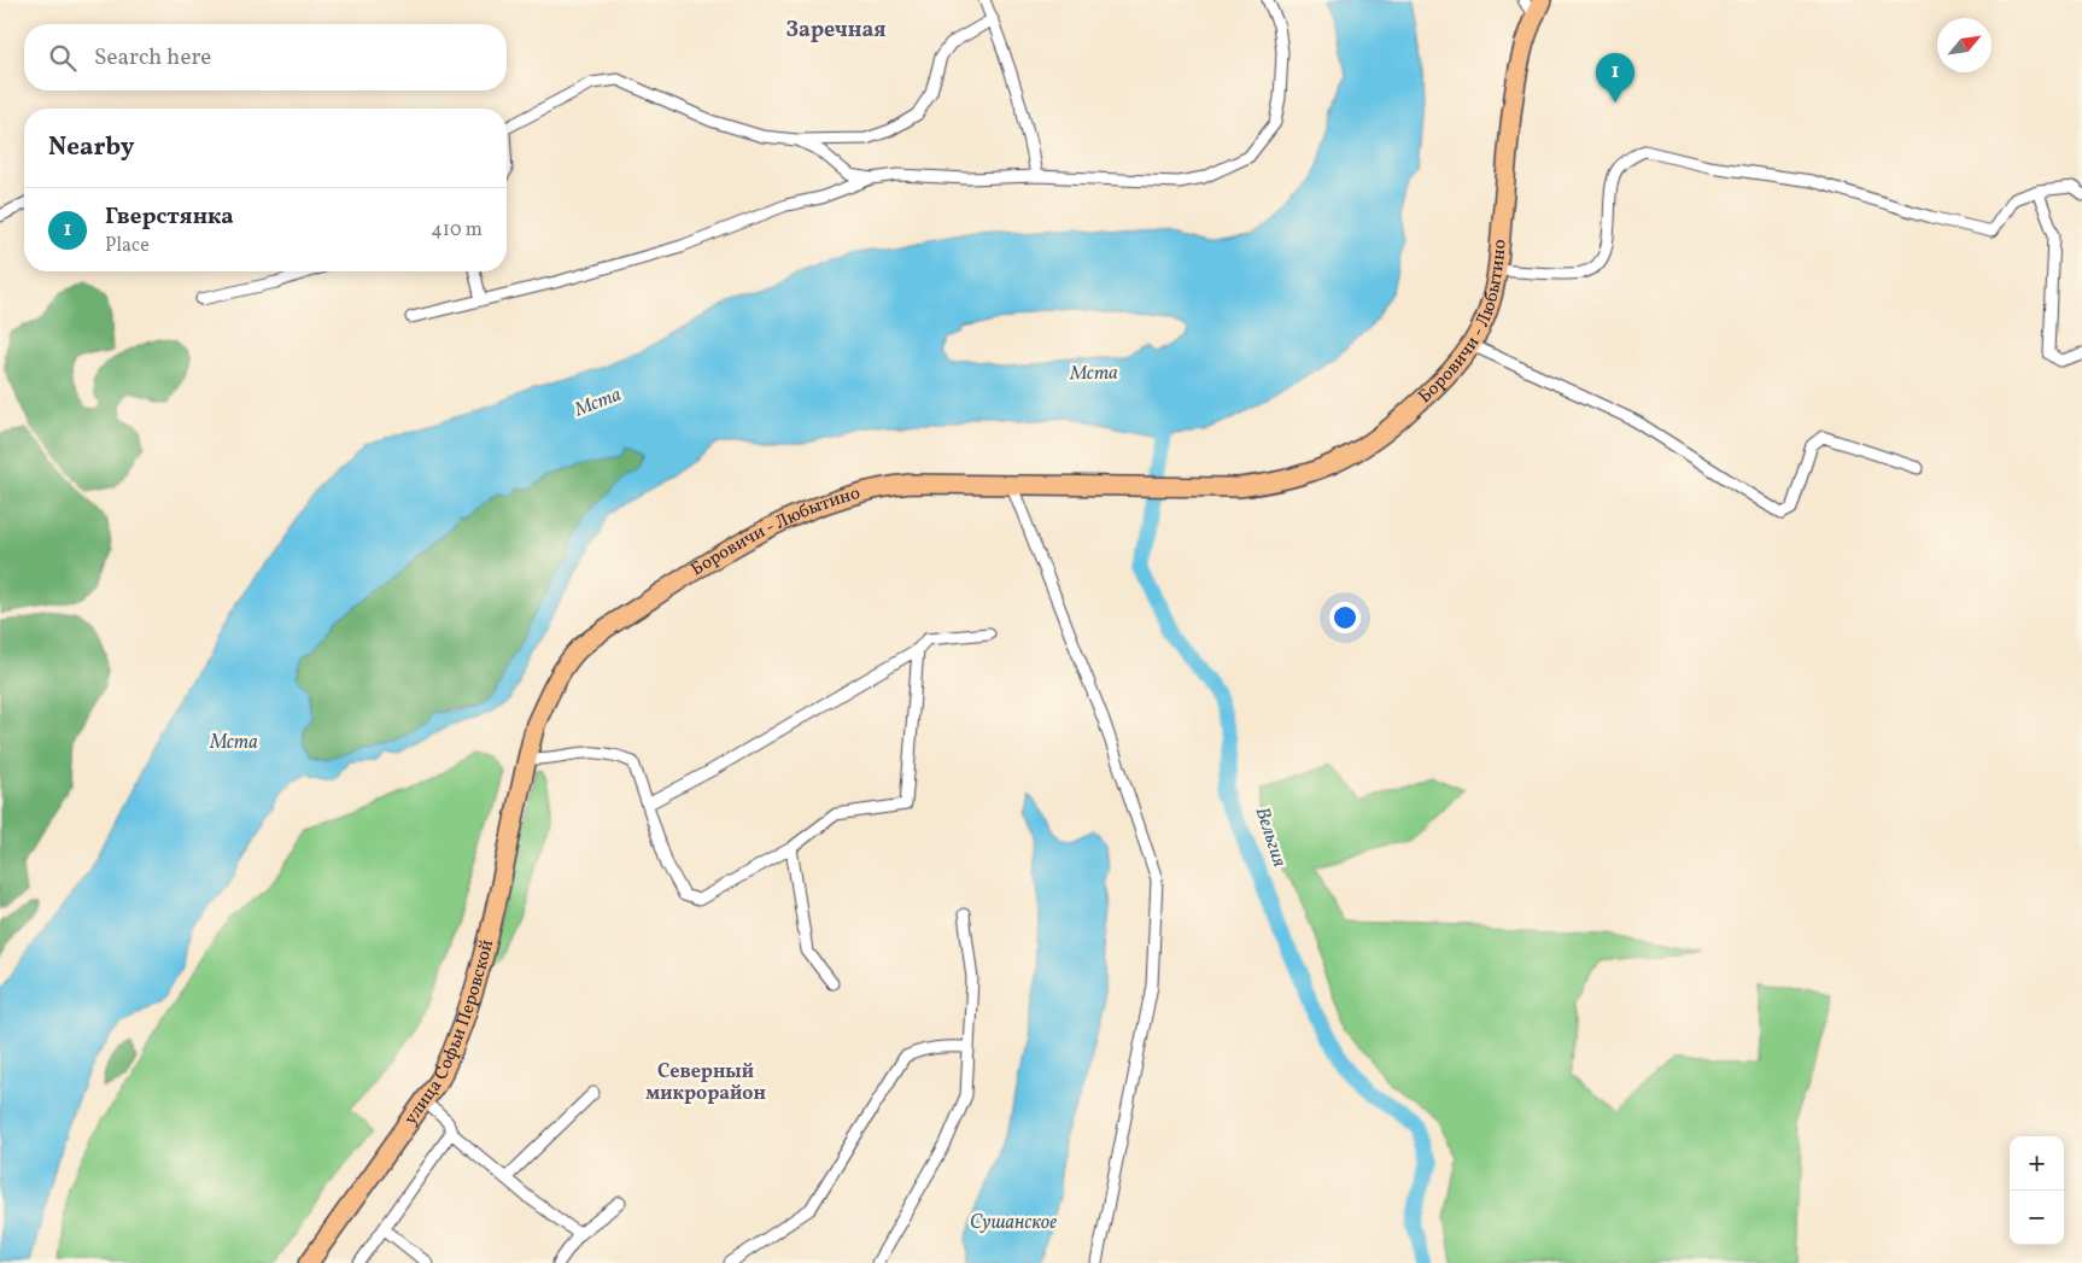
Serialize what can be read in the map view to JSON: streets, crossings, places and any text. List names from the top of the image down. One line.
{"streets":{"main road":["Боровичи - Любытино","улица Софьи Перовской"]},"crossings":[["Боровичи - Любытино","улица Софьи Перовской"]],"districts":["Заречная","Северный микрорайон"],"water":["Мста","Вельгия","Сушанское"],"north":"top right","page":{"search":"Search here","pins":"1","heading":"Nearby","list":[{"mark":"1","name":"Гверстянка","note":"Place","value":"410 m"}],"map_buttons":["+","−"]}}
